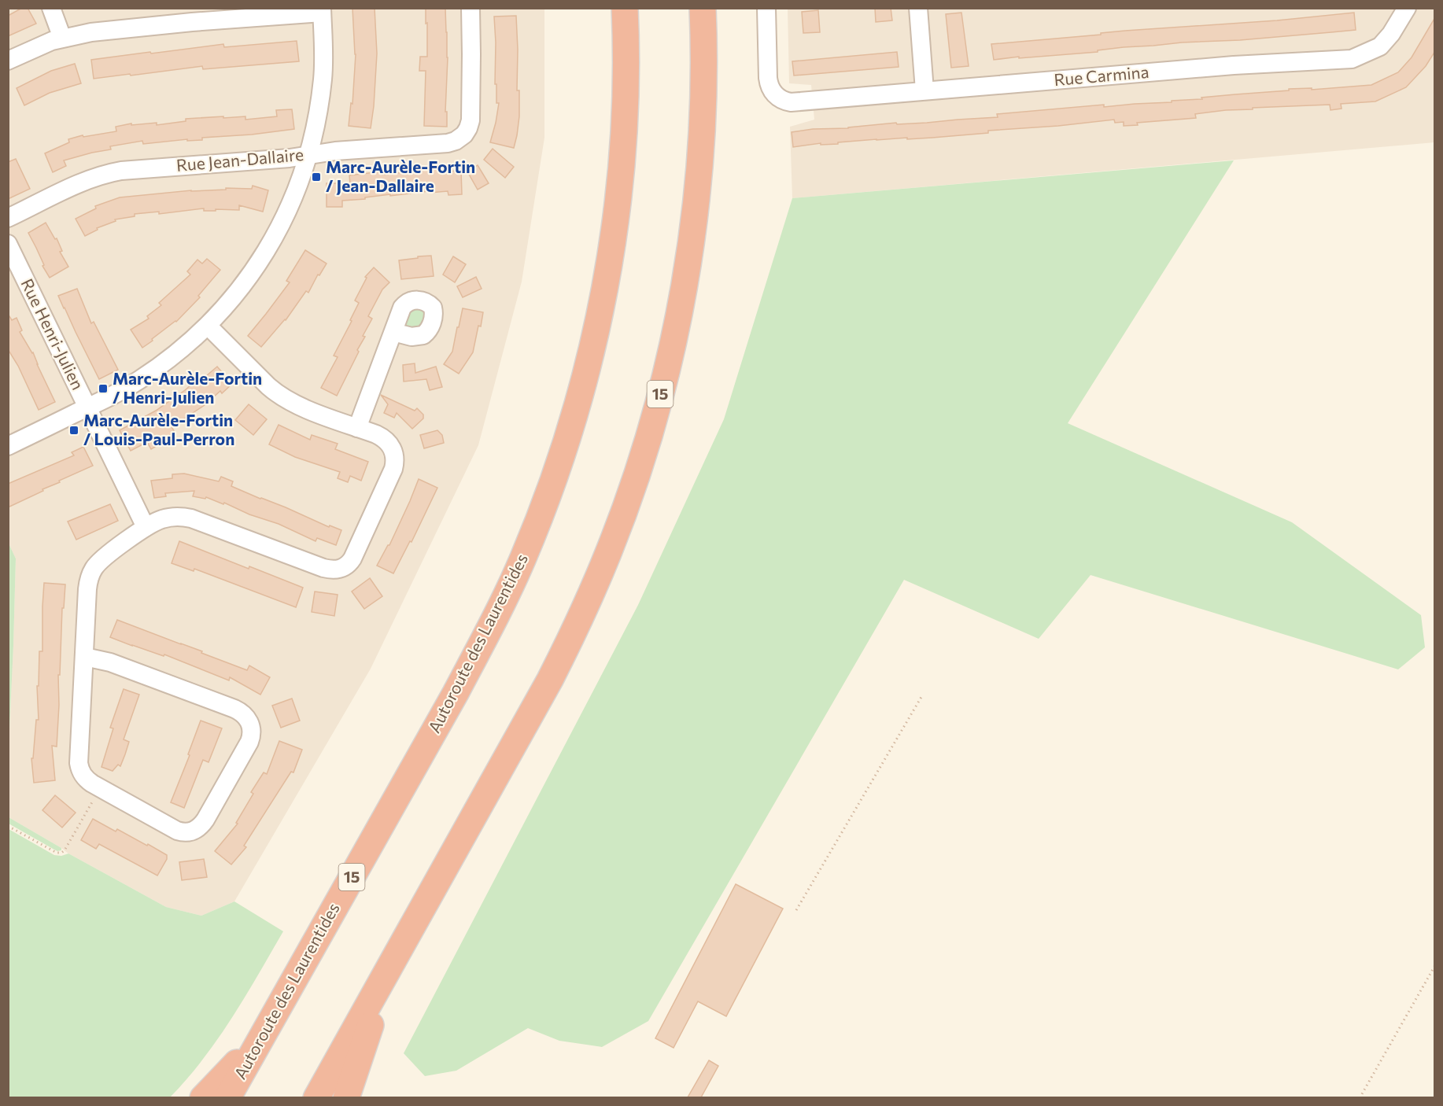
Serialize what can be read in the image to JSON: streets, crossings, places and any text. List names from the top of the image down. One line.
{"streets":{"highway":["15","Autoroute des Laurentides"],"street":["Rue Carmina","Rue Jean-Dallaire","Rue Henri-Julien"]},"places":{"transit":["Marc-Aurèle-Fortin / Jean-Dallaire","Marc-Aurèle-Fortin / Henri-Julien","Marc-Aurèle-Fortin / Louis-Paul-Perron"]}}
